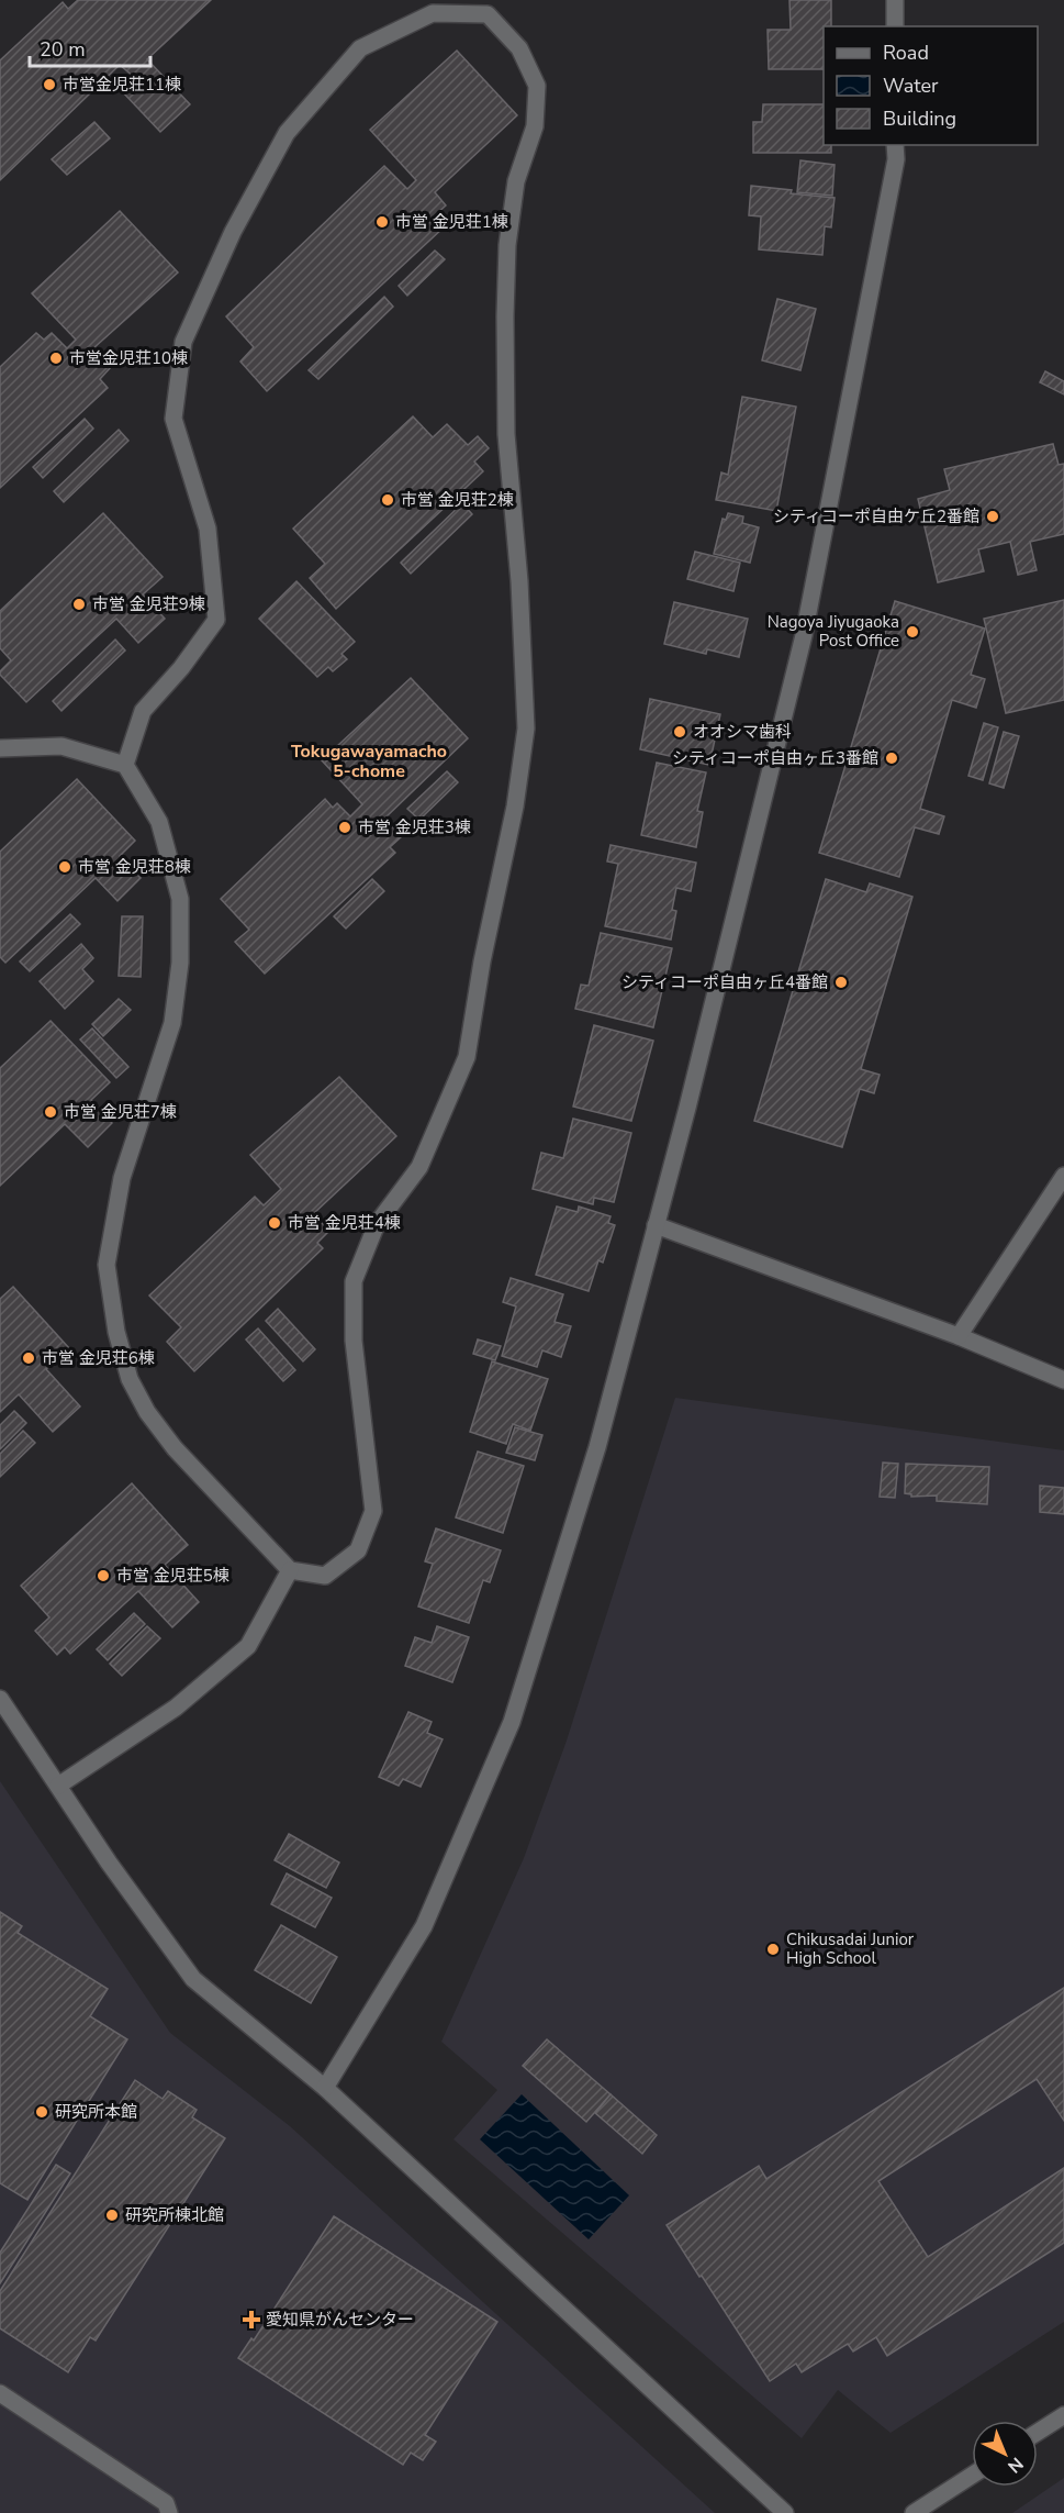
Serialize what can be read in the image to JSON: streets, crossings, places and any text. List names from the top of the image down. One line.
{"districts":["Tokugawayamacho 5-chome"],"places":{"other":["市営金児荘11棟","市営 金児荘1棟","市営金児荘10棟","市営 金児荘2棟","シティコーポ自由ケ丘2番館","市営 金児荘9棟","Nagoya Jiyugaoka Post Office","オオシマ歯科","シティコーポ自由ヶ丘3番館","市営 金児荘3棟","市営 金児荘8棟","シティコーポ自由ヶ丘4番館","市営 金児荘7棟","市営 金児荘4棟","市営 金児荘6棟","市営 金児荘5棟","Chikusadai Junior High School","研究所本館","研究所棟北館"],"health":["愛知県がんセンター"]},"legend":["Road","Water","Building"],"scale_bar":"20 m","north":"bottom right"}
